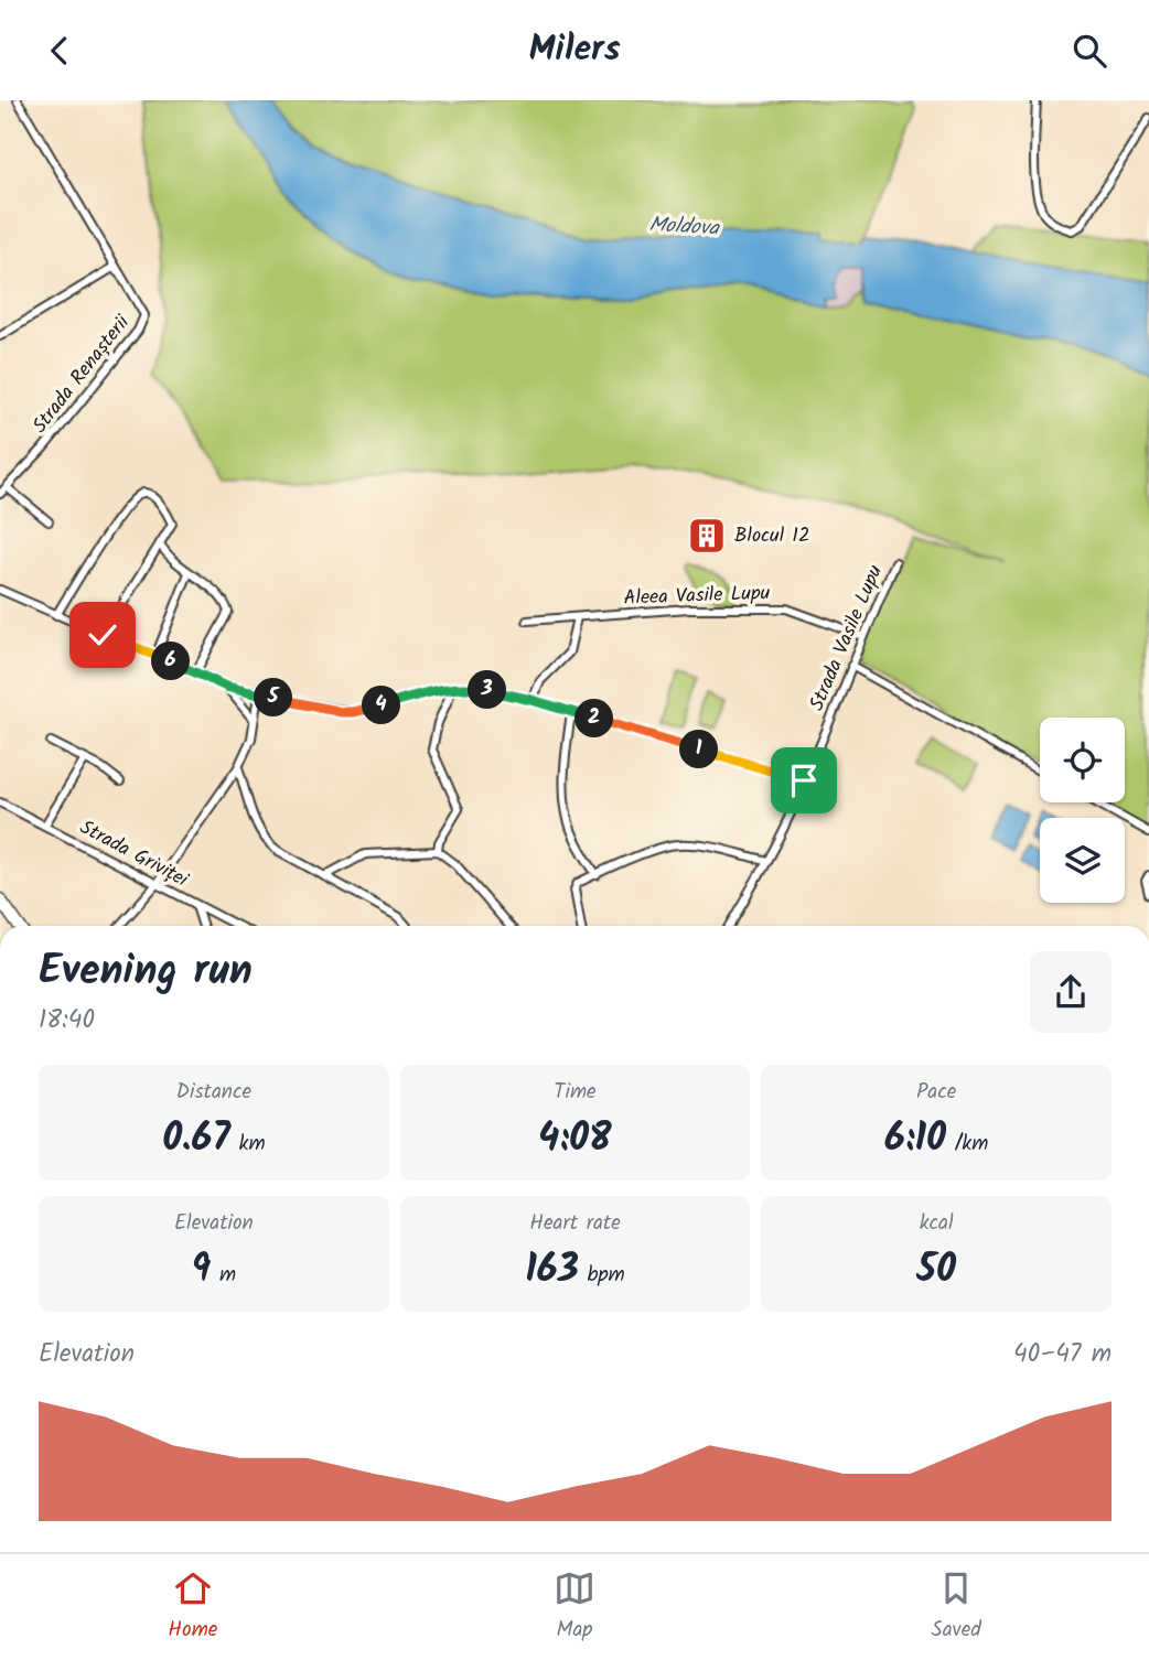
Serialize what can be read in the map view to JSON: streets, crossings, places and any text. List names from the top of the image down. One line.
{"streets":{"street":["Strada Renașterii","Aleea Vasile Lupu","Strada Vasile Lupu","Strada Griviței"]},"crossings":[["Aleea Vasile Lupu","Strada Vasile Lupu"]],"water":["Moldova"],"places":{"building":["Blocul 12"]},"page":{"header":"Milers","pins":["6","3","5","4","2","1"],"heading":["Evening run","18:40"],"stats":[["Distance","0.67 km"],["Time","4:08"],["Pace","6:10 /km"],["Elevation","9 m"],["Heart rate","163 bpm"],["kcal","50"]],"chart":["Elevation","40–47 m"],"tabs":["Home","Map","Saved"]}}
